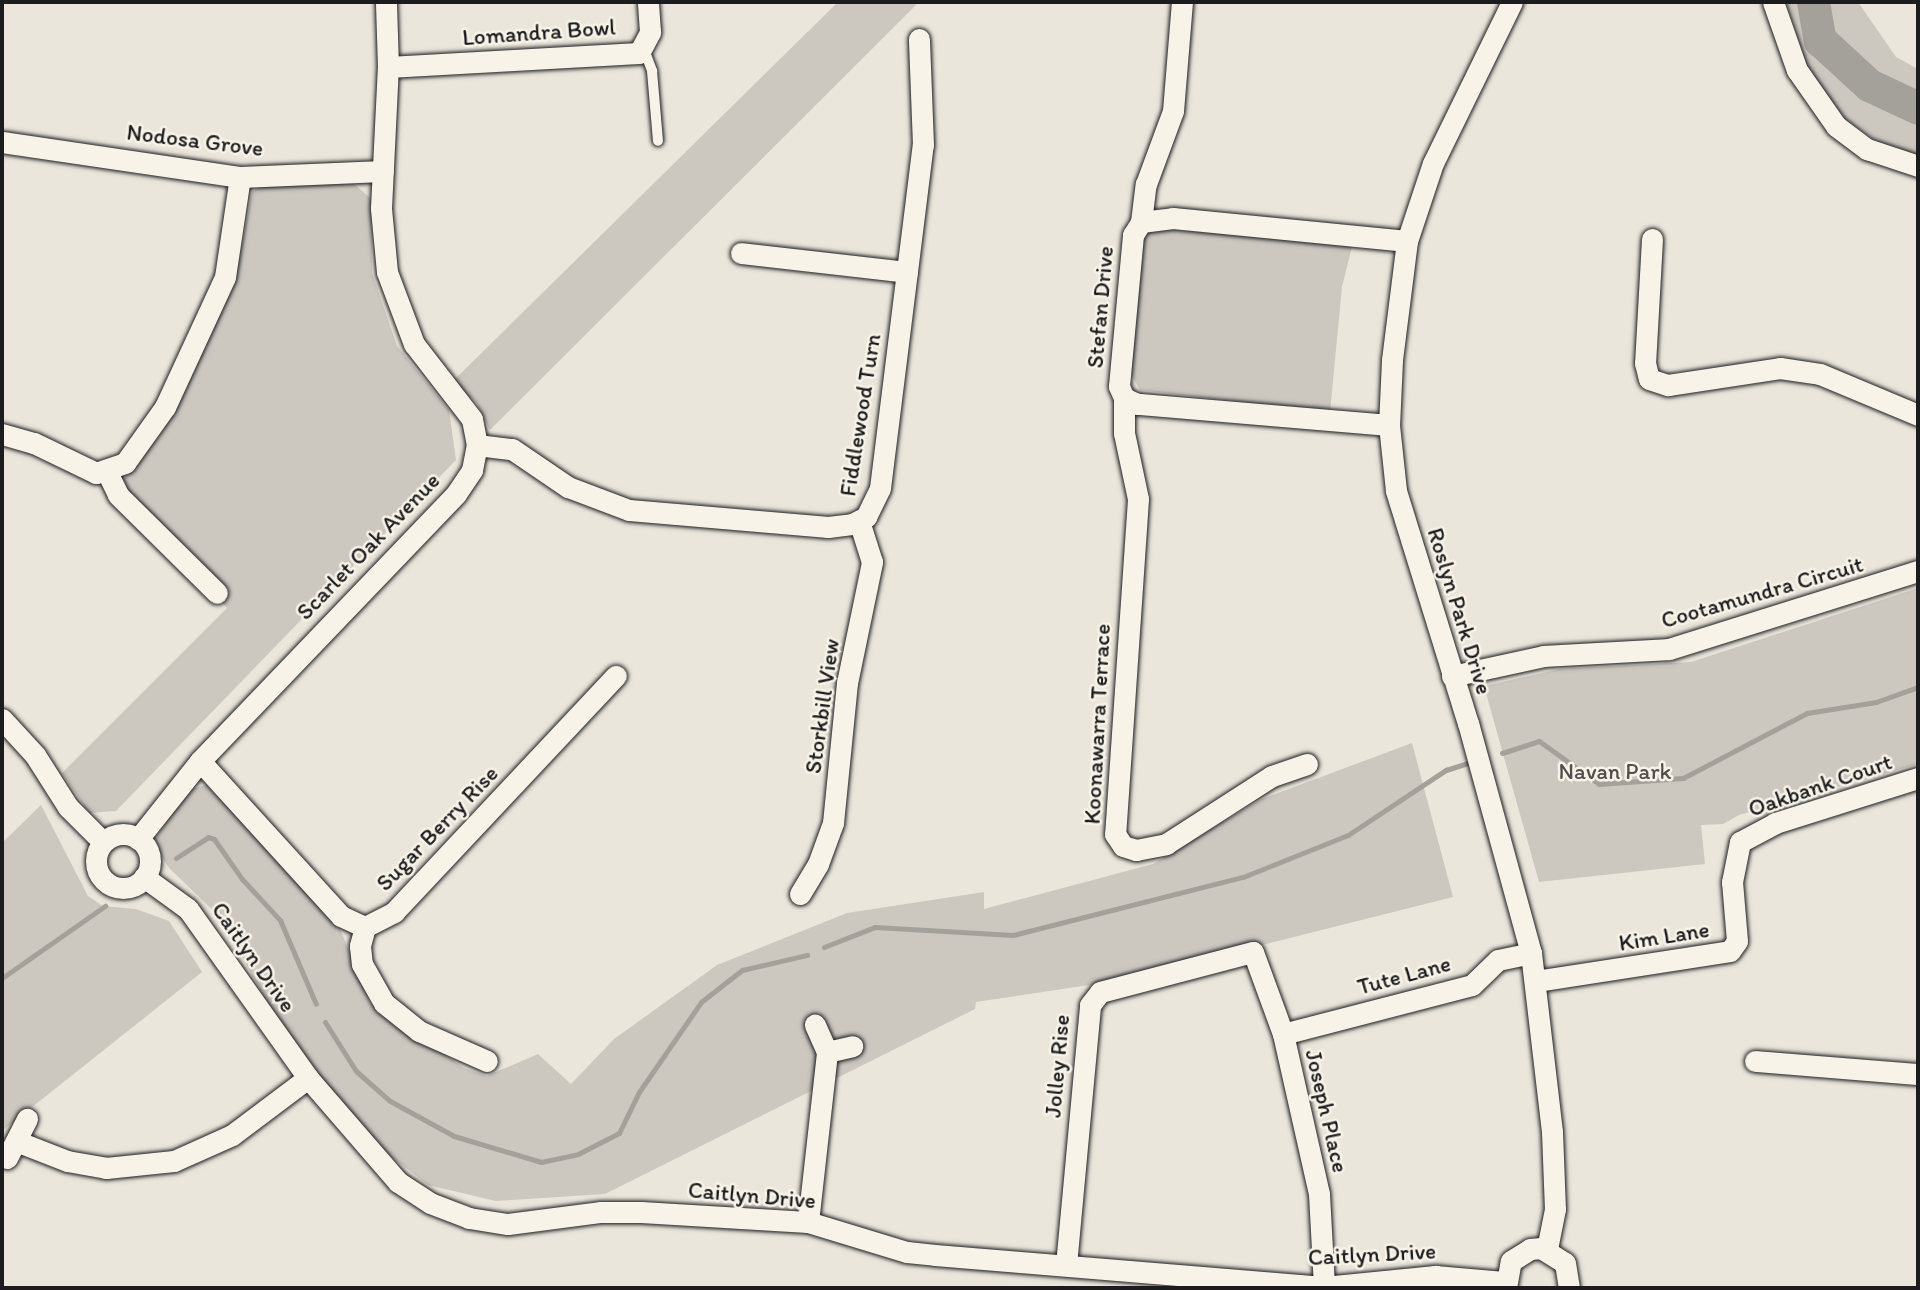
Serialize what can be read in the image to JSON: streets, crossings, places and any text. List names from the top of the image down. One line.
{"streets":{"street":["Lomandra Bowl","Nodosa Grove","Stefan Drive","Fiddlewood Turn","Scarlet Oak Avenue","Cootamundra Circuit","Roslyn Park Drive","Storkbill View","Koonawarra Terrace","Oakbank Court","Sugar Berry Rise","Kim Lane","Caitlyn Drive","Tute Lane","Jolley Rise","Joseph Place"]},"crossings":[["Stefan Drive","Roslyn Park Drive"],["Stefan Drive","Koonawarra Terrace"],["Fiddlewood Turn","Scarlet Oak Avenue"],["Fiddlewood Turn","Storkbill View"],["Scarlet Oak Avenue","Caitlyn Drive"],["Cootamundra Circuit","Roslyn Park Drive"],["Roslyn Park Drive","Kim Lane"],["Roslyn Park Drive","Tute Lane"],["Oakbank Court","Kim Lane"],["Caitlyn Drive","Jolley Rise"],["Caitlyn Drive","Joseph Place"],["Tute Lane","Joseph Place"],["Jolley Rise","Joseph Place"]],"parks":["Navan Park"]}
